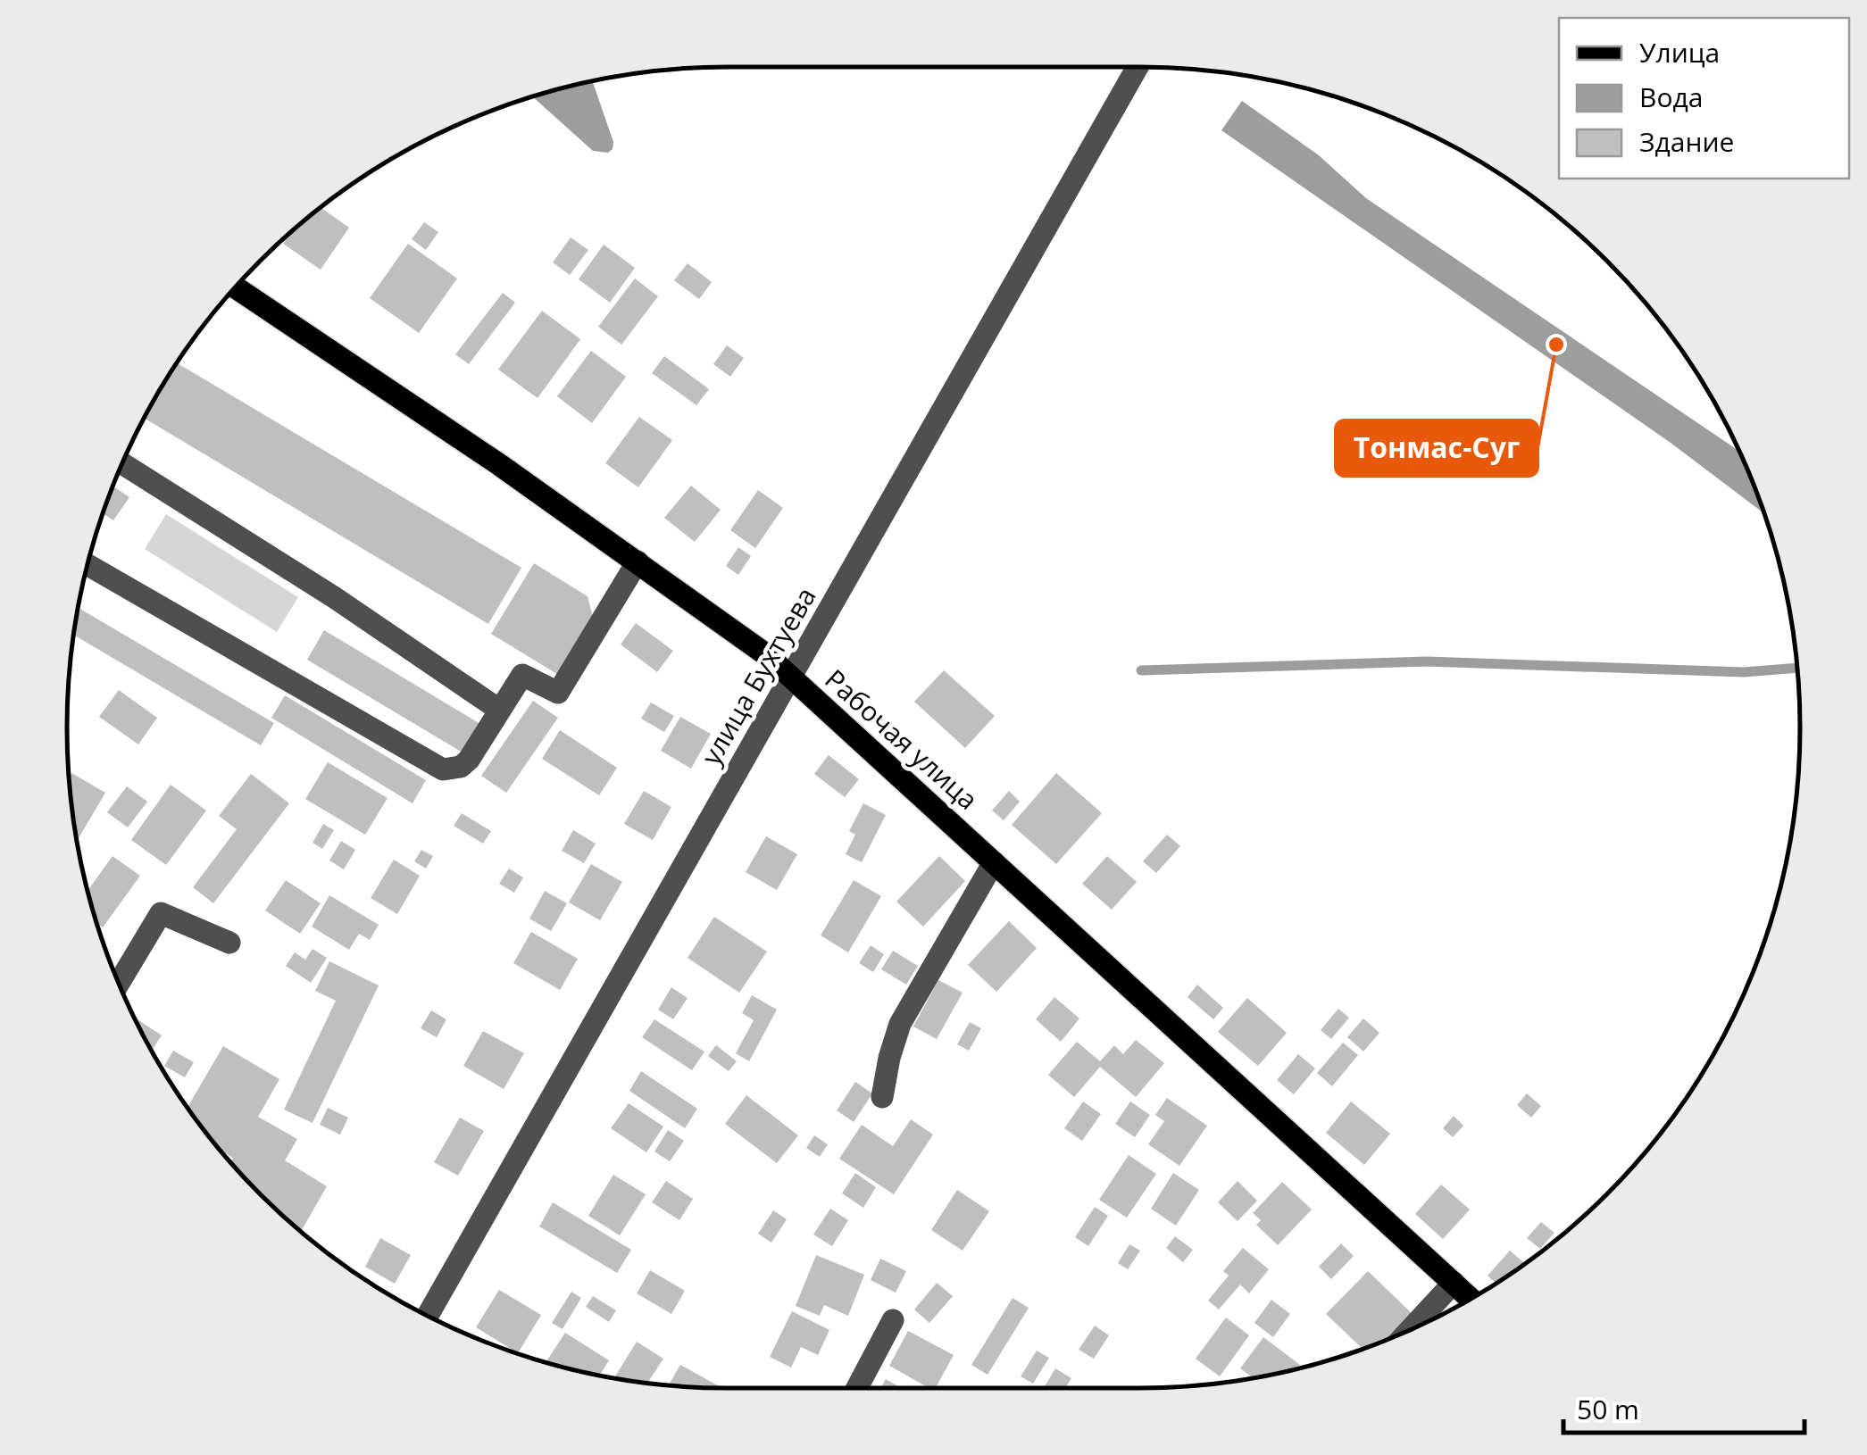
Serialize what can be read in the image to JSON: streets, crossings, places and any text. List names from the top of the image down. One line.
{"streets":{"main road":["Рабочая улица"],"street":["улица Бухтуева"]},"crossings":[["улица Бухтуева","Рабочая улица"]],"places":["Тонмас-Суг"],"legend":["Улица","Вода","Здание"],"scale_bar":"50 m"}
